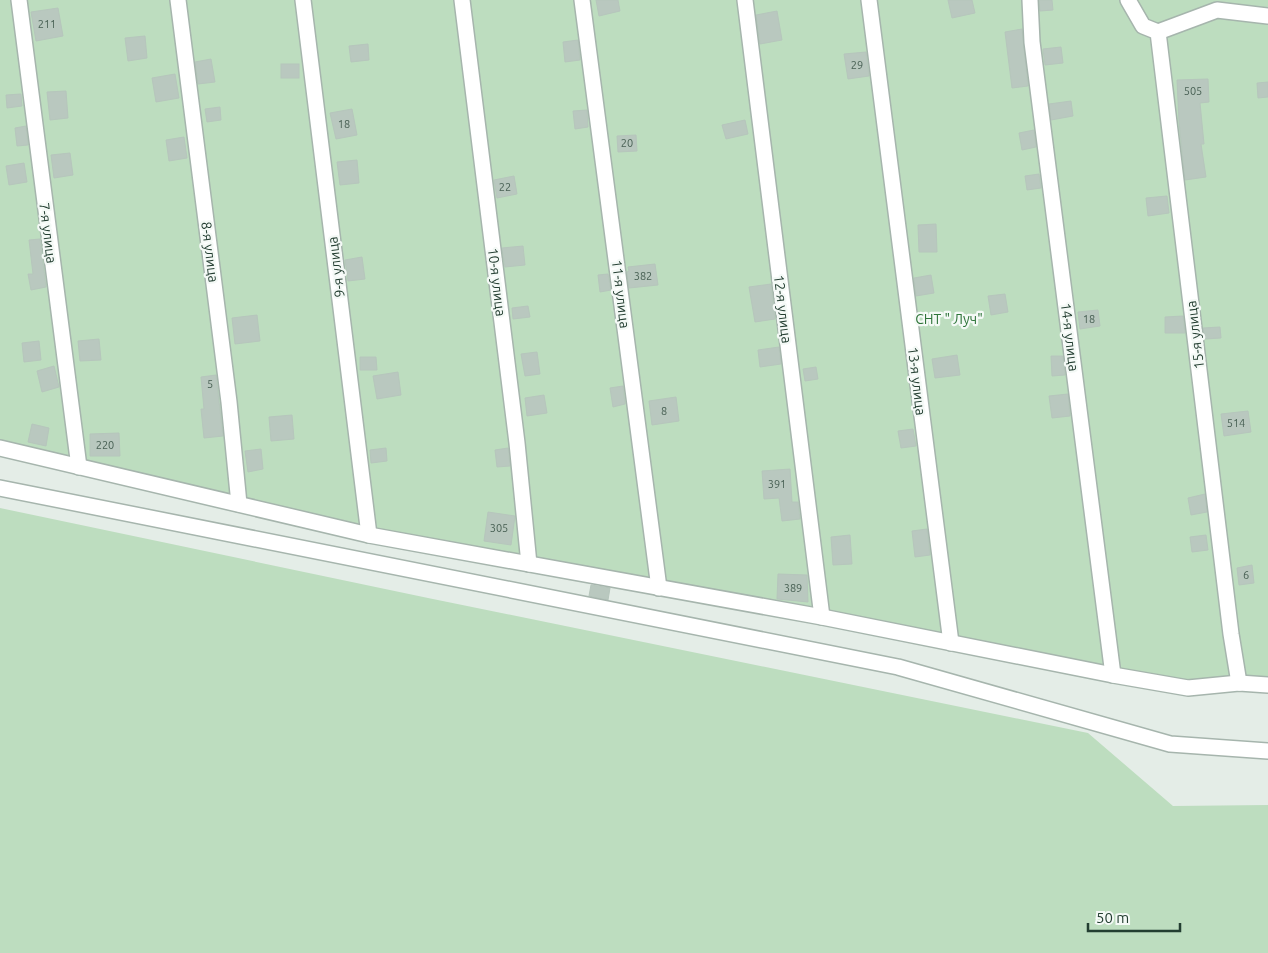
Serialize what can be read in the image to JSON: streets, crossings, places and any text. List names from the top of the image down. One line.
{"streets":{"street":["7-я улица","8-я улица","9-я улица","10-я улица","11-я улица","12-я улица","15-я улица","14-я улица","13-я улица"]},"parks":["СНТ \" Луч\""],"house_numbers":["211","29","505","18","20","22","382","18","5","8","514","220","391","305","6","389"],"scale_bar":"50 m"}
